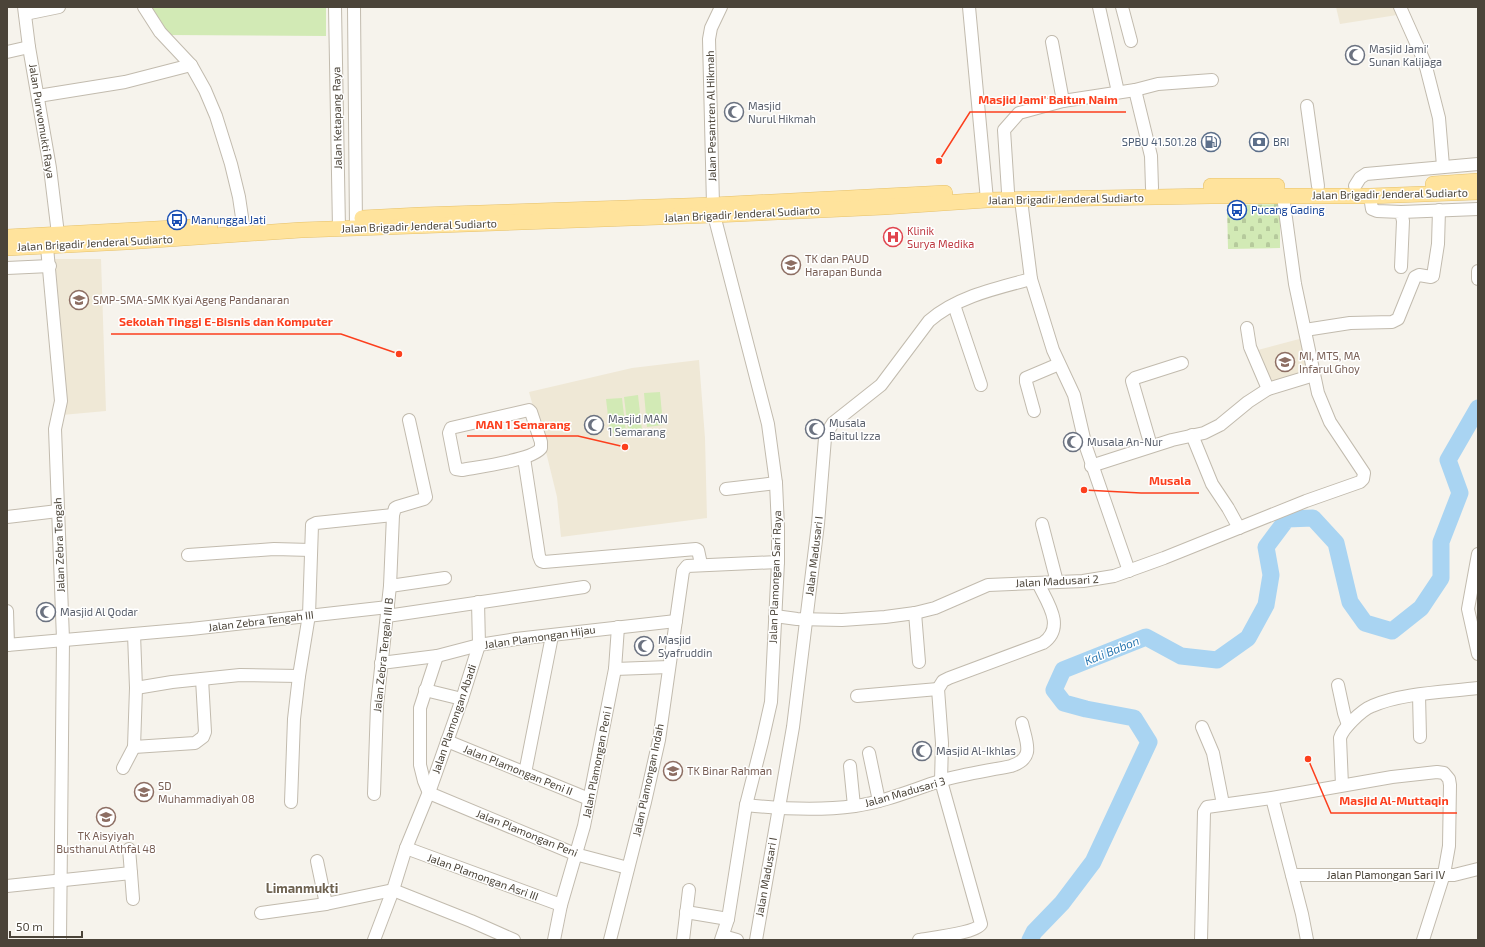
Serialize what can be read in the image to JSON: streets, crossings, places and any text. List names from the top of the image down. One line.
{"streets":{"main road":["Jalan Brigadir Jenderal Sudiarto"],"street":["Jalan Pesantren Al Hikmah","Jalan Ketapang Raya","Jalan Purwomukti Raya","Jalan Zebra Tengah","Jalan Madusari I","Jalan Plamongan Sari Raya","Jalan Madusari 2","Jalan Zebra Tengah III","Jalan Plamongan Hijau","Jalan Zebra Tengah III B","Jalan Plamongan Abadi","Jalan Plamongan Peni I","Jalan Plamongan Peni II","Jalan Plamongan Indah","Jalan Madusari 3","Jalan Plamongan Peni","Jalan Plamongan Sari IV","Jalan Plamongan Asri III"]},"crossings":[["Jalan Pesantren Al Hikmah","Jalan Brigadir Jenderal Sudiarto"],["Jalan Pesantren Al Hikmah","Jalan Plamongan Sari Raya"],["Jalan Ketapang Raya","Jalan Brigadir Jenderal Sudiarto"],["Jalan Purwomukti Raya","Jalan Brigadir Jenderal Sudiarto"],["Jalan Brigadir Jenderal Sudiarto","Jalan Zebra Tengah"],["Jalan Brigadir Jenderal Sudiarto","Jalan Plamongan Sari Raya"],["Jalan Zebra Tengah","Jalan Zebra Tengah III"],["Jalan Madusari I","Jalan Madusari 2"],["Jalan Madusari I","Jalan Madusari 3"],["Jalan Plamongan Sari Raya","Jalan Madusari 2"],["Jalan Plamongan Sari Raya","Jalan Plamongan Indah"],["Jalan Plamongan Sari Raya","Jalan Madusari 3"],["Jalan Zebra Tengah III","Jalan Zebra Tengah III B"],["Jalan Plamongan Hijau","Jalan Zebra Tengah III B"],["Jalan Plamongan Hijau","Jalan Plamongan Abadi"],["Jalan Plamongan Hijau","Jalan Plamongan Peni I"],["Jalan Plamongan Hijau","Jalan Plamongan Indah"],["Jalan Plamongan Abadi","Jalan Plamongan Peni II"],["Jalan Plamongan Abadi","Jalan Plamongan Peni"],["Jalan Plamongan Abadi","Jalan Plamongan Asri III"],["Jalan Plamongan Peni I","Jalan Plamongan Peni II"],["Jalan Plamongan Peni I","Jalan Plamongan Peni"],["Jalan Plamongan Peni I","Jalan Plamongan Asri III"],["Jalan Plamongan Indah","Jalan Plamongan Peni"]],"districts":["Limanmukti"],"water":["Kali Babon"],"places":{"mosque":["Masjid Jami' Sunan Kalijaga","Masjid Nurul Hikmah","Masjid MAN 1 Semarang","Musala Baitul Izza","Musala An-Nur","Masjid Al Qodar","Masjid Syafruddin","Masjid Al-Ikhlas"],"fuel station":["SPBU 41.501.28"],"bank":["BRI"],"other":["Masjid Jami' Baitun Naim","Sekolah Tinggi E-Bisnis dan Komputer","MAN 1 Semarang","Musala","Masjid Al-Muttaqin"],"bus stop":["Pucang Gading","Manunggal Jati"],"hospital":["Klinik Surya Medika"],"school or university":["TK dan PAUD Harapan Bunda","SMP-SMA-SMK Kyai Ageng Pandanaran","MI, MTS, MA Infarul Ghoy","TK Binar Rahman","SD Muhammadiyah 08","TK Aisyiyah Busthanul Athfal 48"]},"scale_bar":"50 m"}
